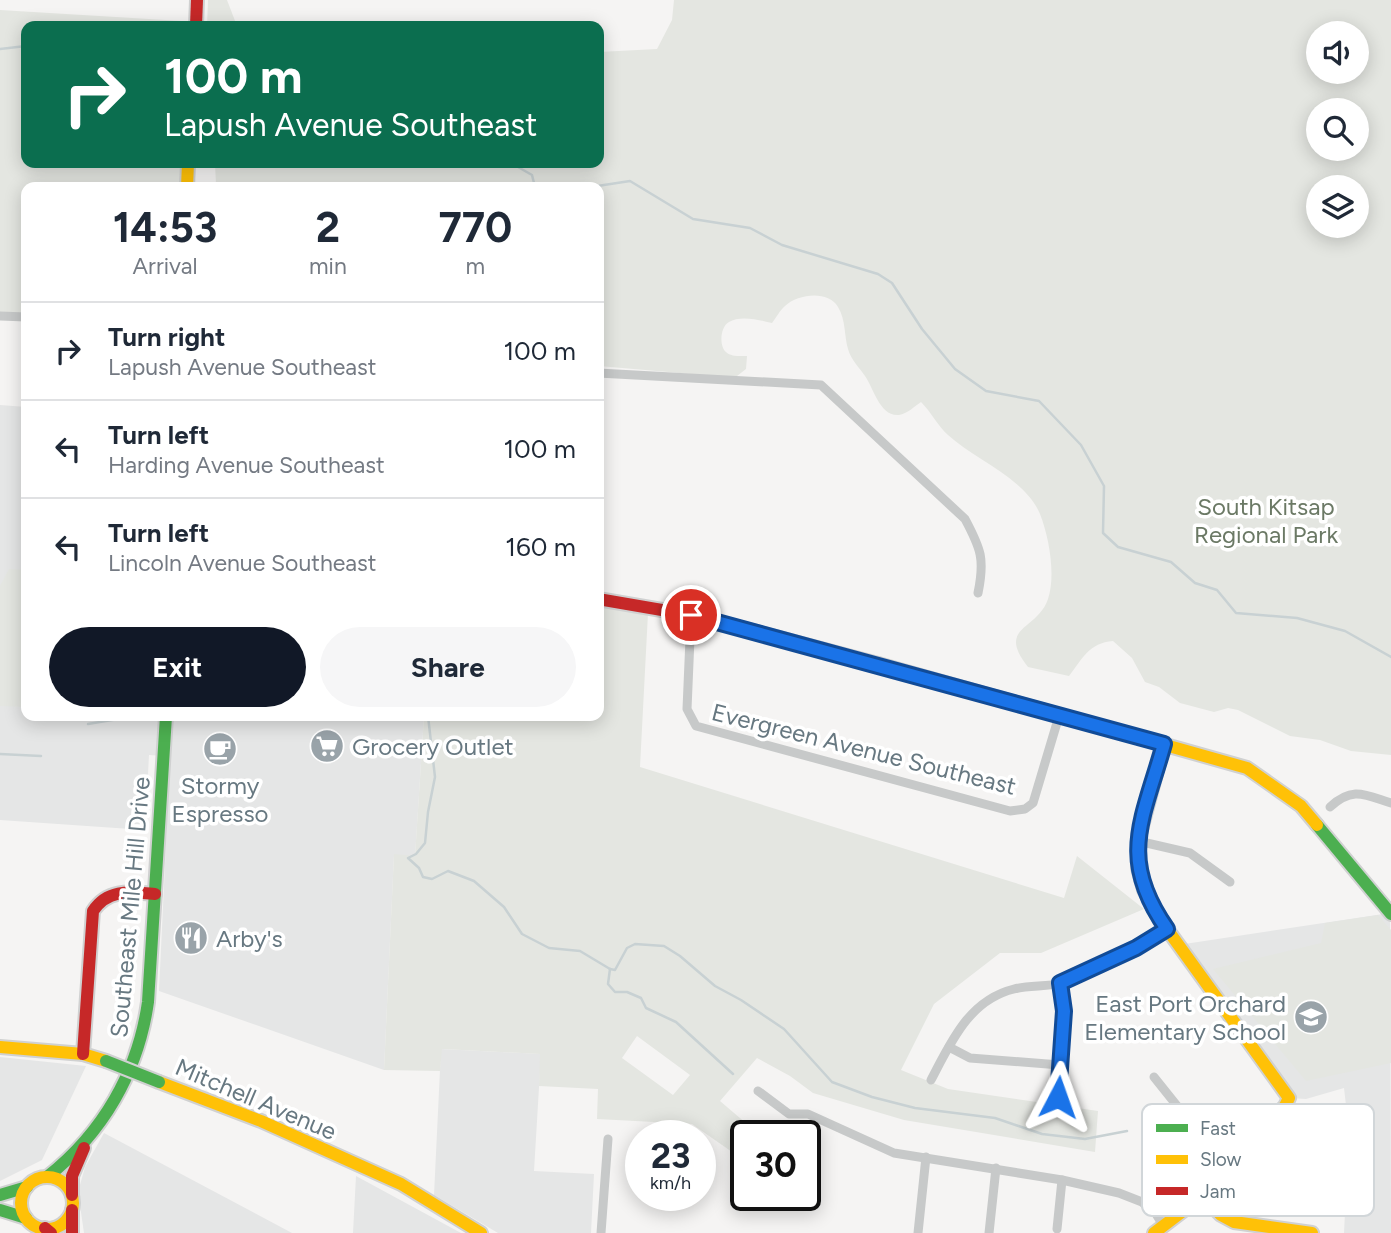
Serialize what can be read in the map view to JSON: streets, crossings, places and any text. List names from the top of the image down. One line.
{"streets":{"street":["Evergreen Avenue Southeast","Southeast Mile Hill Drive","Mitchell Avenue"]},"parks":["South Kitsap Regional Park"],"places":{"supermarket":["Grocery Outlet"],"cafe":["Stormy Espresso"],"restaurant":["Arby's"],"school or university":["East Port Orchard Elementary School"]},"legend":["Fast","Slow","Jam"],"page":{"turn":["100 m","Lapush Avenue Southeast"],"eta":["14:53","Arrival","2","min","770","m"],"list":[{"name":"Turn right","note":"Lapush Avenue Southeast","value":"100 m"},{"name":"Turn left","note":"Harding Avenue Southeast","value":"100 m"},{"name":"Turn left","note":"Lincoln Avenue Southeast","value":"160 m"}],"buttons":["Exit","Share"],"speed":"23 km/h","limit":"30"}}
